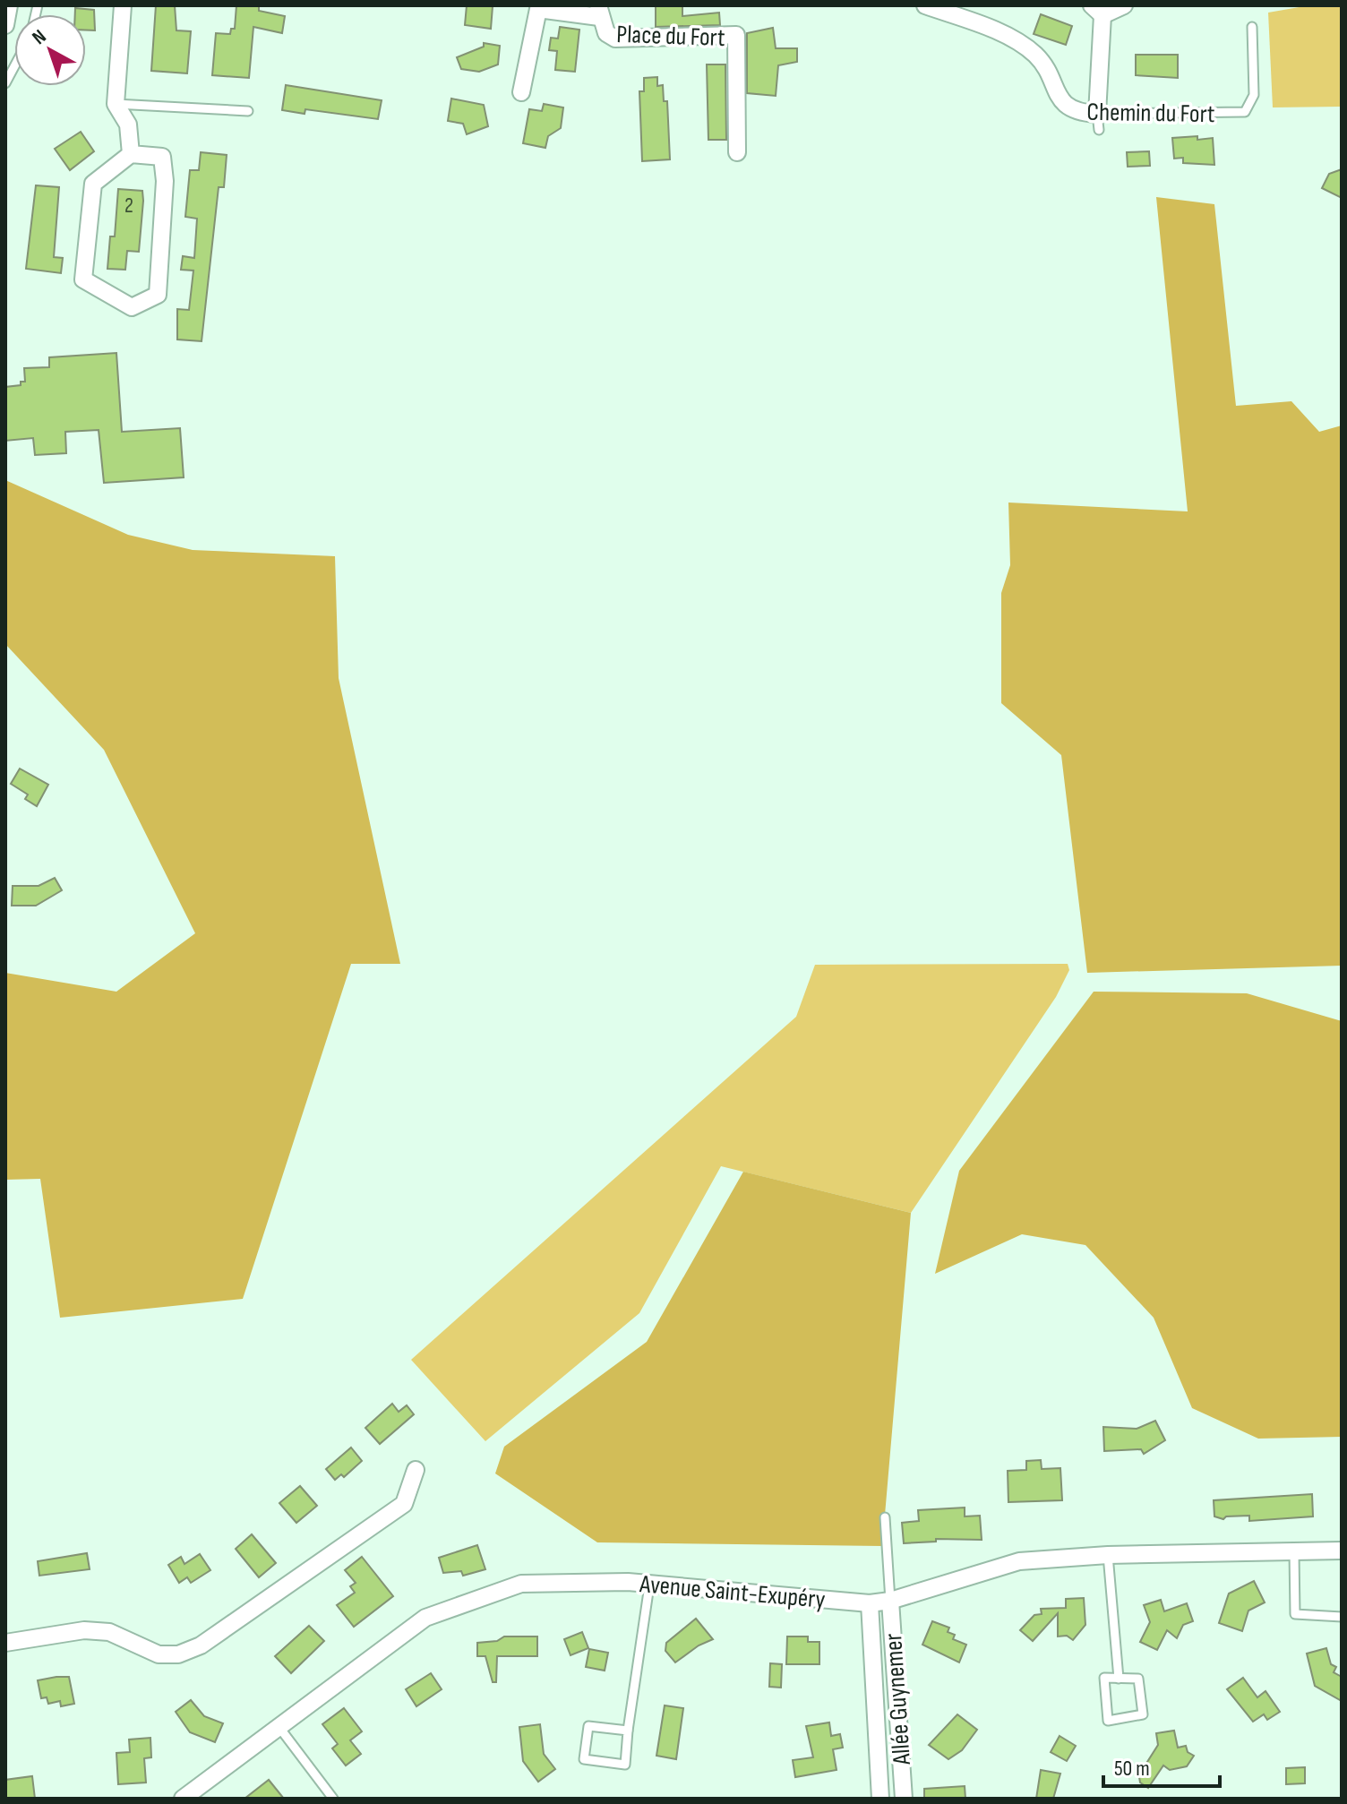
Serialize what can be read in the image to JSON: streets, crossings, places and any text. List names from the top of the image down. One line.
{"streets":{"street":["Place du Fort","Chemin du Fort","Avenue Saint-Exupéry","Allée Guynemer"]},"crossings":[["Avenue Saint-Exupéry","Allée Guynemer"]],"house_numbers":["2"],"scale_bar":"50 m","north":"top left"}
